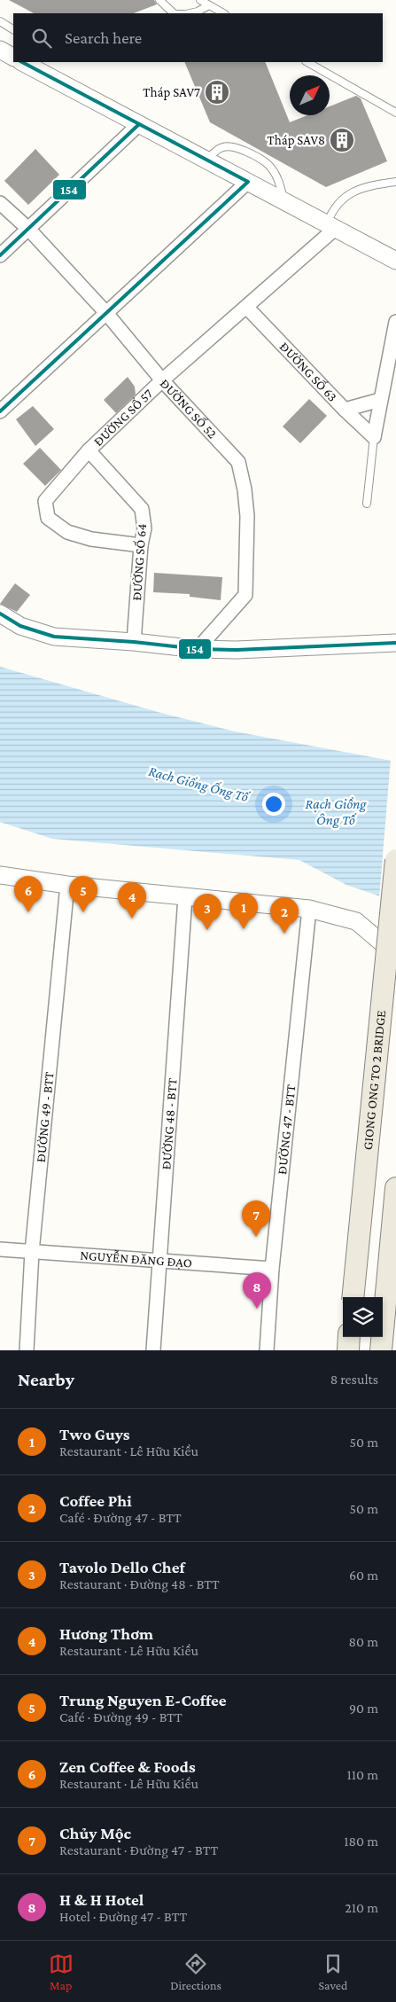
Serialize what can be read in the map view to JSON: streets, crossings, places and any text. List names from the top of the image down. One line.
{"streets":{"main road":["GIONG ONG TO 2 BRIDGE"],"street":["ĐƯỜNG SỐ 63","ĐƯỜNG SỐ 52","ĐƯỜNG SỐ 57","ĐƯỜNG SỐ 64","ĐƯỜNG 49 - BTT","ĐƯỜNG 48 - BTT","ĐƯỜNG 47 - BTT","NGUYỄN ĐĂNG ĐẠO"]},"crossings":[["ĐƯỜNG SỐ 63","ĐƯỜNG SỐ 57"],["ĐƯỜNG SỐ 52","ĐƯỜNG SỐ 57"],["ĐƯỜNG SỐ 57","ĐƯỜNG SỐ 64"],["ĐƯỜNG 49 - BTT","NGUYỄN ĐĂNG ĐẠO"],["ĐƯỜNG 48 - BTT","NGUYỄN ĐĂNG ĐẠO"],["ĐƯỜNG 47 - BTT","NGUYỄN ĐĂNG ĐẠO"]],"water":["Rạch Giống Ống Tố","Rạch Giồng Ông Tố"],"places":{"building":["Tháp SAV7","Tháp SAV8"]},"lines":["transit line 154"],"north":"top right","page":{"search":"Search here","pins":["5","6","4","1","3","2","7","8"],"heading":["Nearby","8 results"],"list":[{"mark":"1","name":"Two Guys","note":"Restaurant · Lê Hữu Kiều","value":"50 m"},{"mark":"2","name":"Coffee Phi","note":"Café · Đường 47 - BTT","value":"50 m"},{"mark":"3","name":"Tavolo Dello Chef","note":"Restaurant · Đường 48 - BTT","value":"60 m"},{"mark":"4","name":"Hương Thơm","note":"Restaurant · Lê Hữu Kiều","value":"80 m"},{"mark":"5","name":"Trung Nguyen E-Coffee","note":"Café · Đường 49 - BTT","value":"90 m"},{"mark":"6","name":"Zen Coffee & Foods","note":"Restaurant · Lê Hữu Kiều","value":"110 m"},{"mark":"7","name":"Chủy Mộc","note":"Restaurant · Đường 47 - BTT","value":"180 m"},{"mark":"8","name":"H & H Hotel","note":"Hotel · Đường 47 - BTT","value":"210 m"}],"nav":["Map","Directions","Saved"]}}
